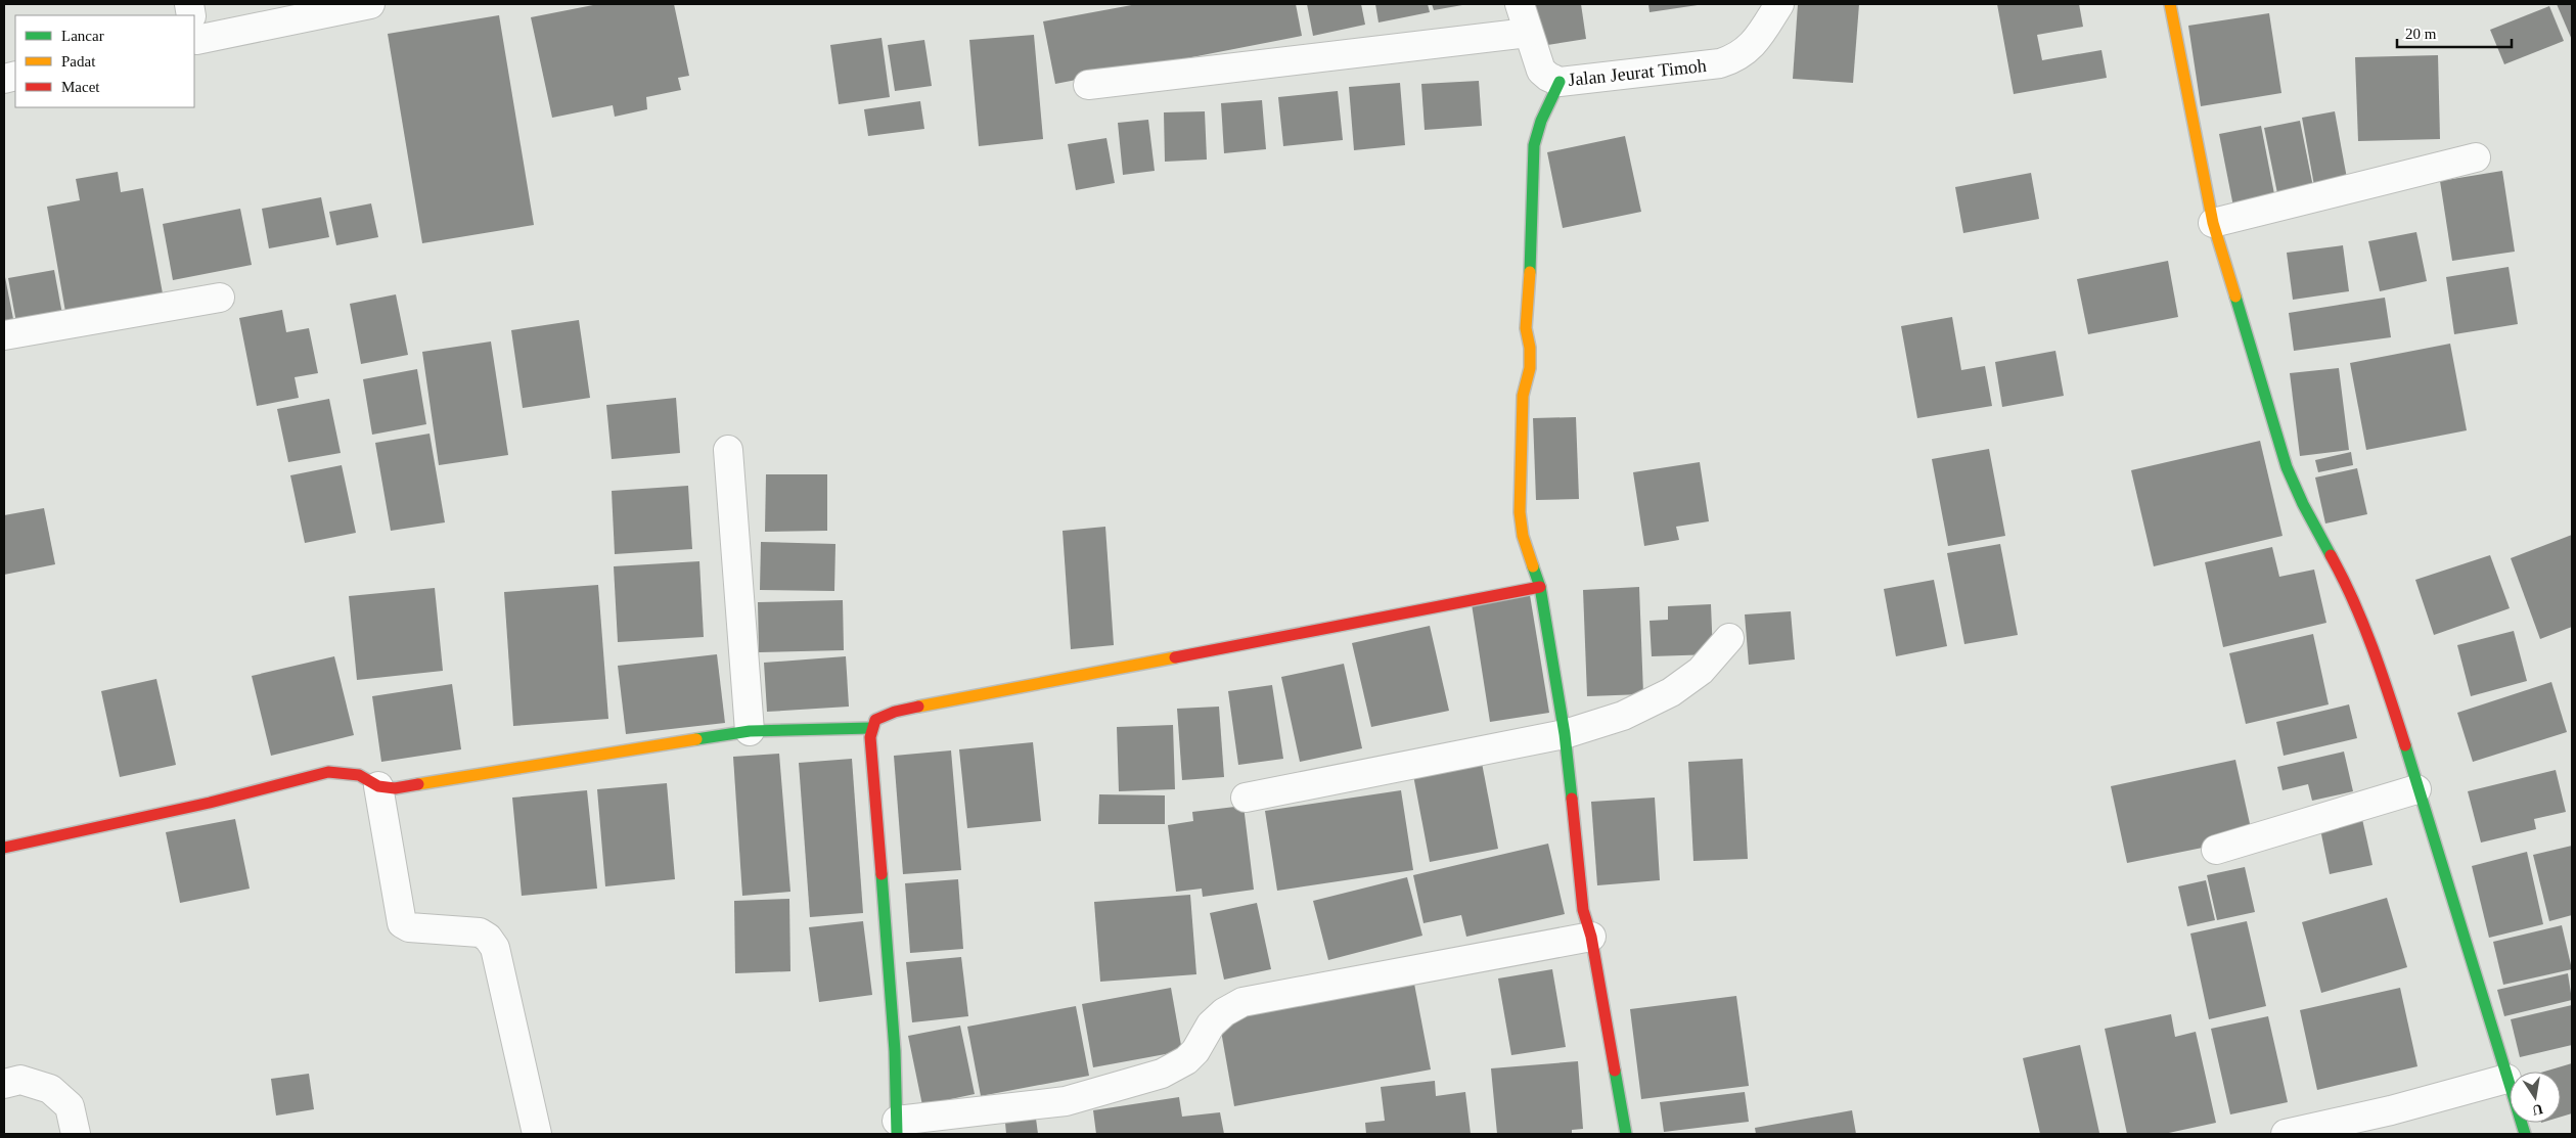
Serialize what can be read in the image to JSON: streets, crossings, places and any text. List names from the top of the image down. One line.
{"streets":{"street":["Jalan Jeurat Timoh"]},"legend":["Lancar","Padat","Macet"],"scale_bar":"20 m","north":"bottom"}
